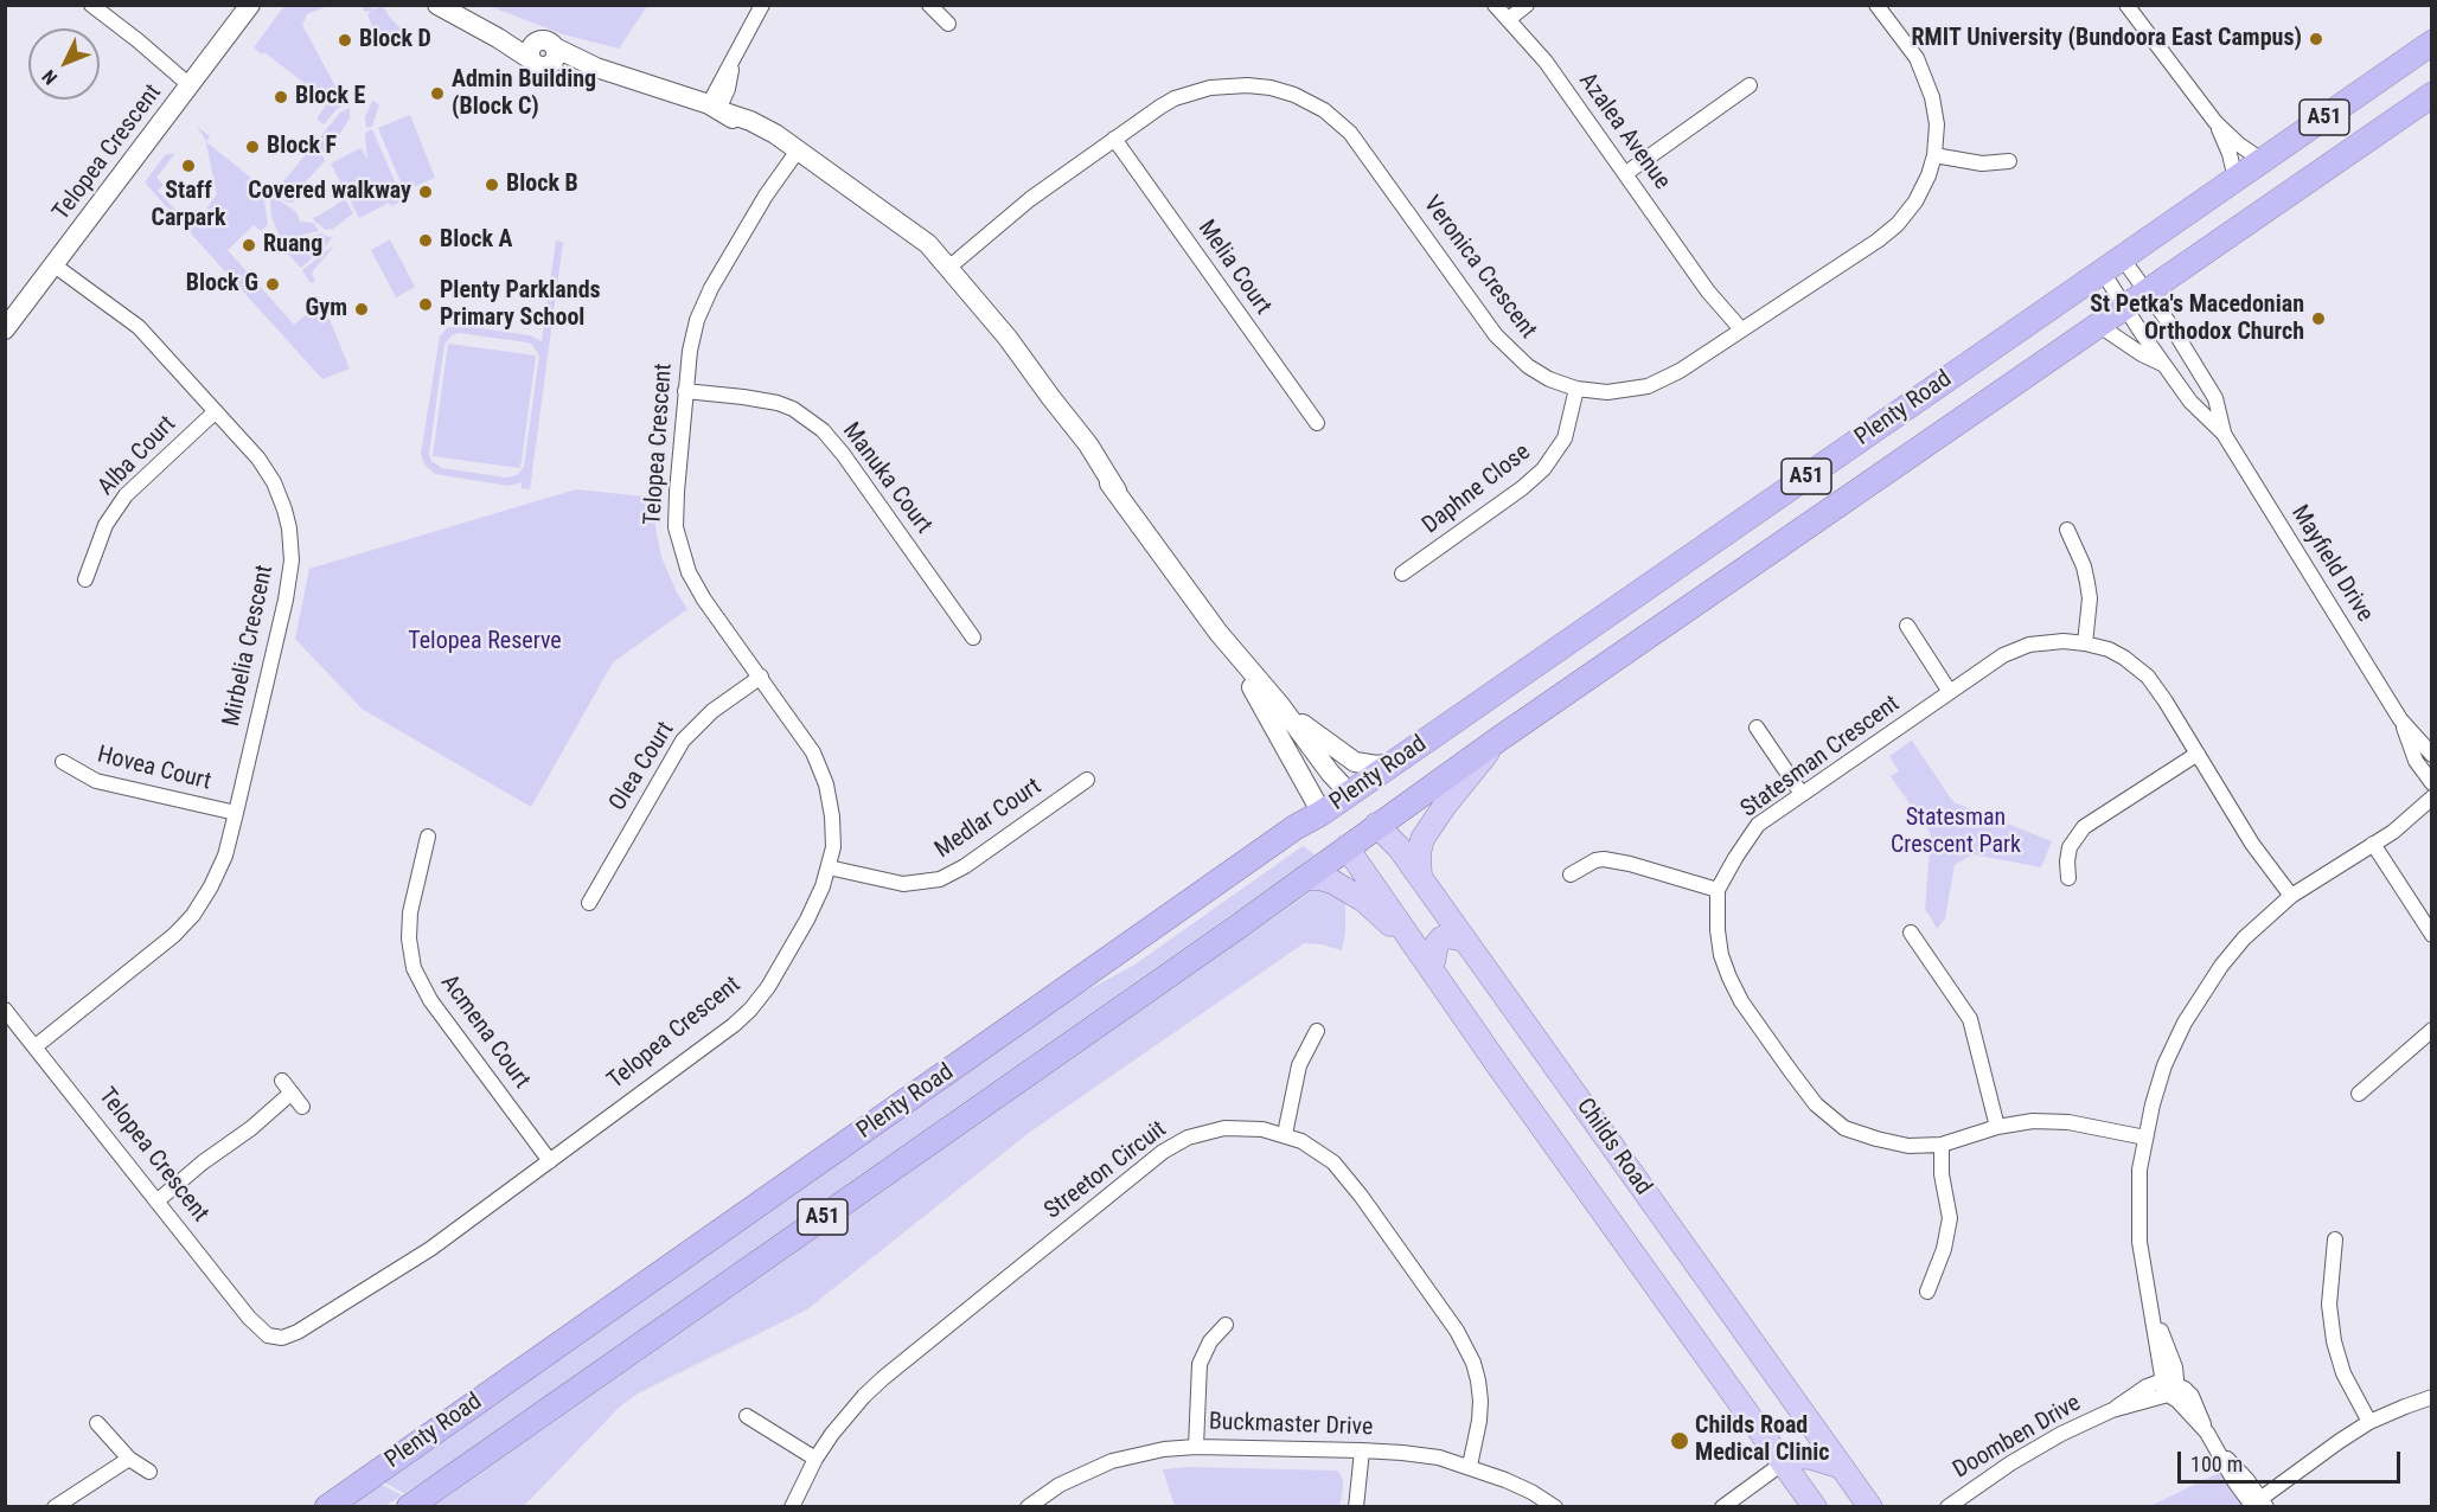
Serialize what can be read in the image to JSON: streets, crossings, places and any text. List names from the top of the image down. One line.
{"streets":{"highway":["A51","Plenty Road","Childs Road"],"street":["Azalea Avenue","Telopea Crescent","Melia Court","Veronica Crescent","Alba Court","Manuka Court","Daphne Close","Mayfield Drive","Mirbelia Crescent","Statesman Crescent","Olea Court","Hovea Court","Medlar Court","Acmena Court","Streeton Circuit","Buckmaster Drive","Doomben Drive"]},"crossings":[["Azalea Avenue","Veronica Crescent"],["Telopea Crescent","Manuka Court"],["Telopea Crescent","Mirbelia Crescent"],["Telopea Crescent","Olea Court"],["Telopea Crescent","Medlar Court"],["Telopea Crescent","Acmena Court"],["Melia Court","Veronica Crescent"],["Veronica Crescent","Daphne Close"],["Plenty Road","Mayfield Drive"],["Plenty Road","Childs Road"],["Alba Court","Mirbelia Crescent"],["Mirbelia Crescent","Hovea Court"],["Streeton Circuit","Buckmaster Drive"]],"parks":["Telopea Reserve","Statesman Crescent Park"],"places":["RMIT University (Bundoora East Campus)","Block D","Admin Building (Block C)","Block E","Block F","Staff Carpark","Block B","Covered walkway","Block A","Ruang","Block G","Plenty Parklands Primary School","Gym","St Petka's Macedonian Orthodox Church","Childs Road Medical Clinic"],"scale_bar":"100 m","north":"bottom left"}
